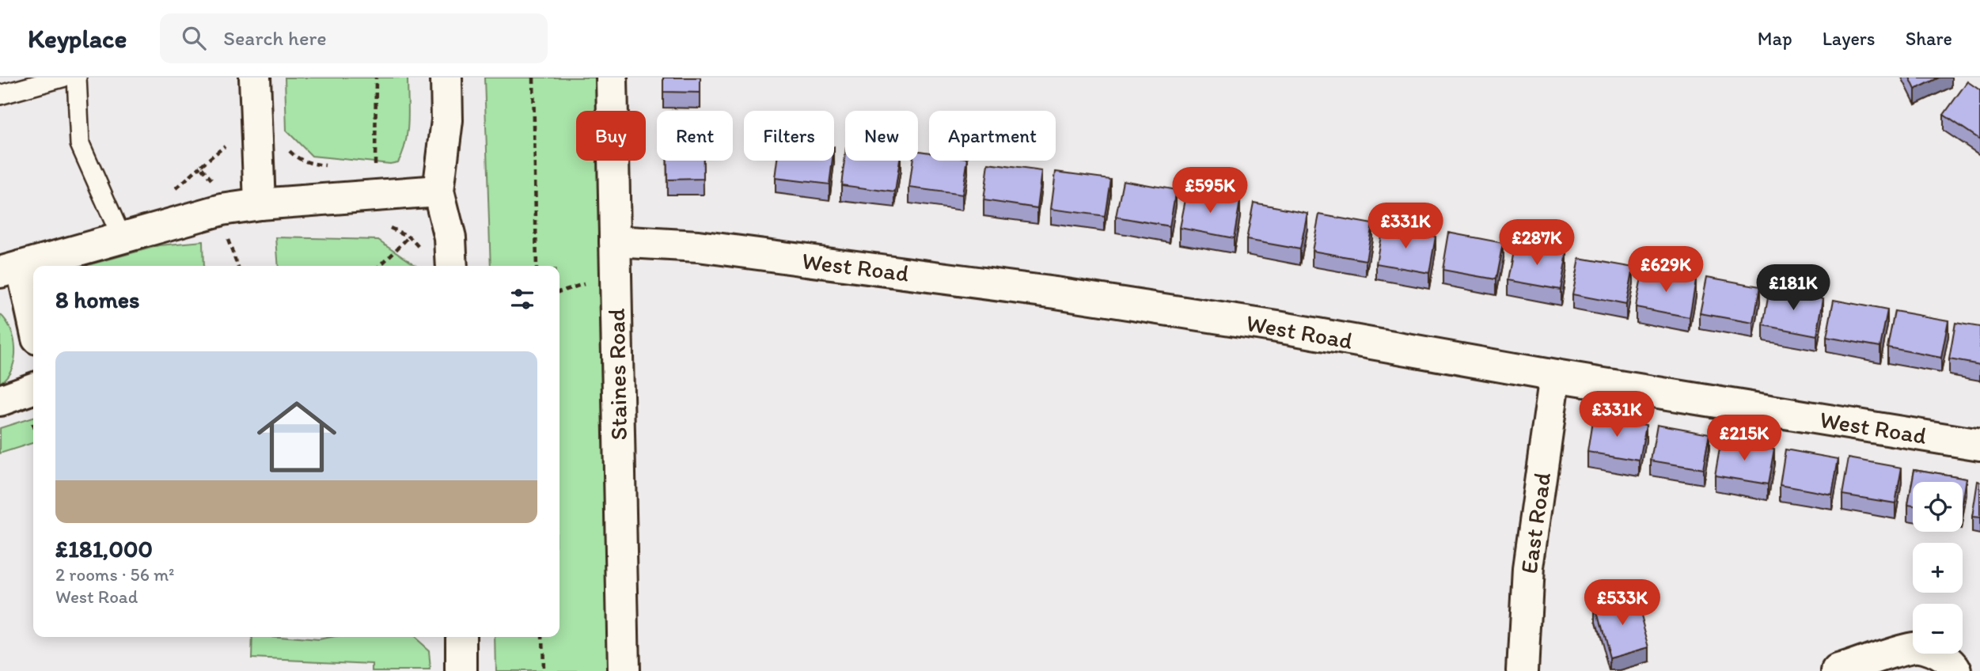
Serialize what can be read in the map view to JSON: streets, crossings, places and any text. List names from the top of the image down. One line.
{"streets":{"street":["West Road","Staines Road","East Road"]},"crossings":[["West Road","Staines Road"],["West Road","East Road"]],"page":{"header":"Keyplace","search":"Search here","nav":["Map","Layers","Share"],"chip":["Buy","Rent","Filters","New","Apartment"],"price":["£595K","£331K","£287K","£629K","£181K","£331K","£215K","£533K"],"heading":"8 homes","list":[{"name":"£181,000","note":"2 rooms · 56 m² · West Road"}],"map_buttons":["+","−"]}}
